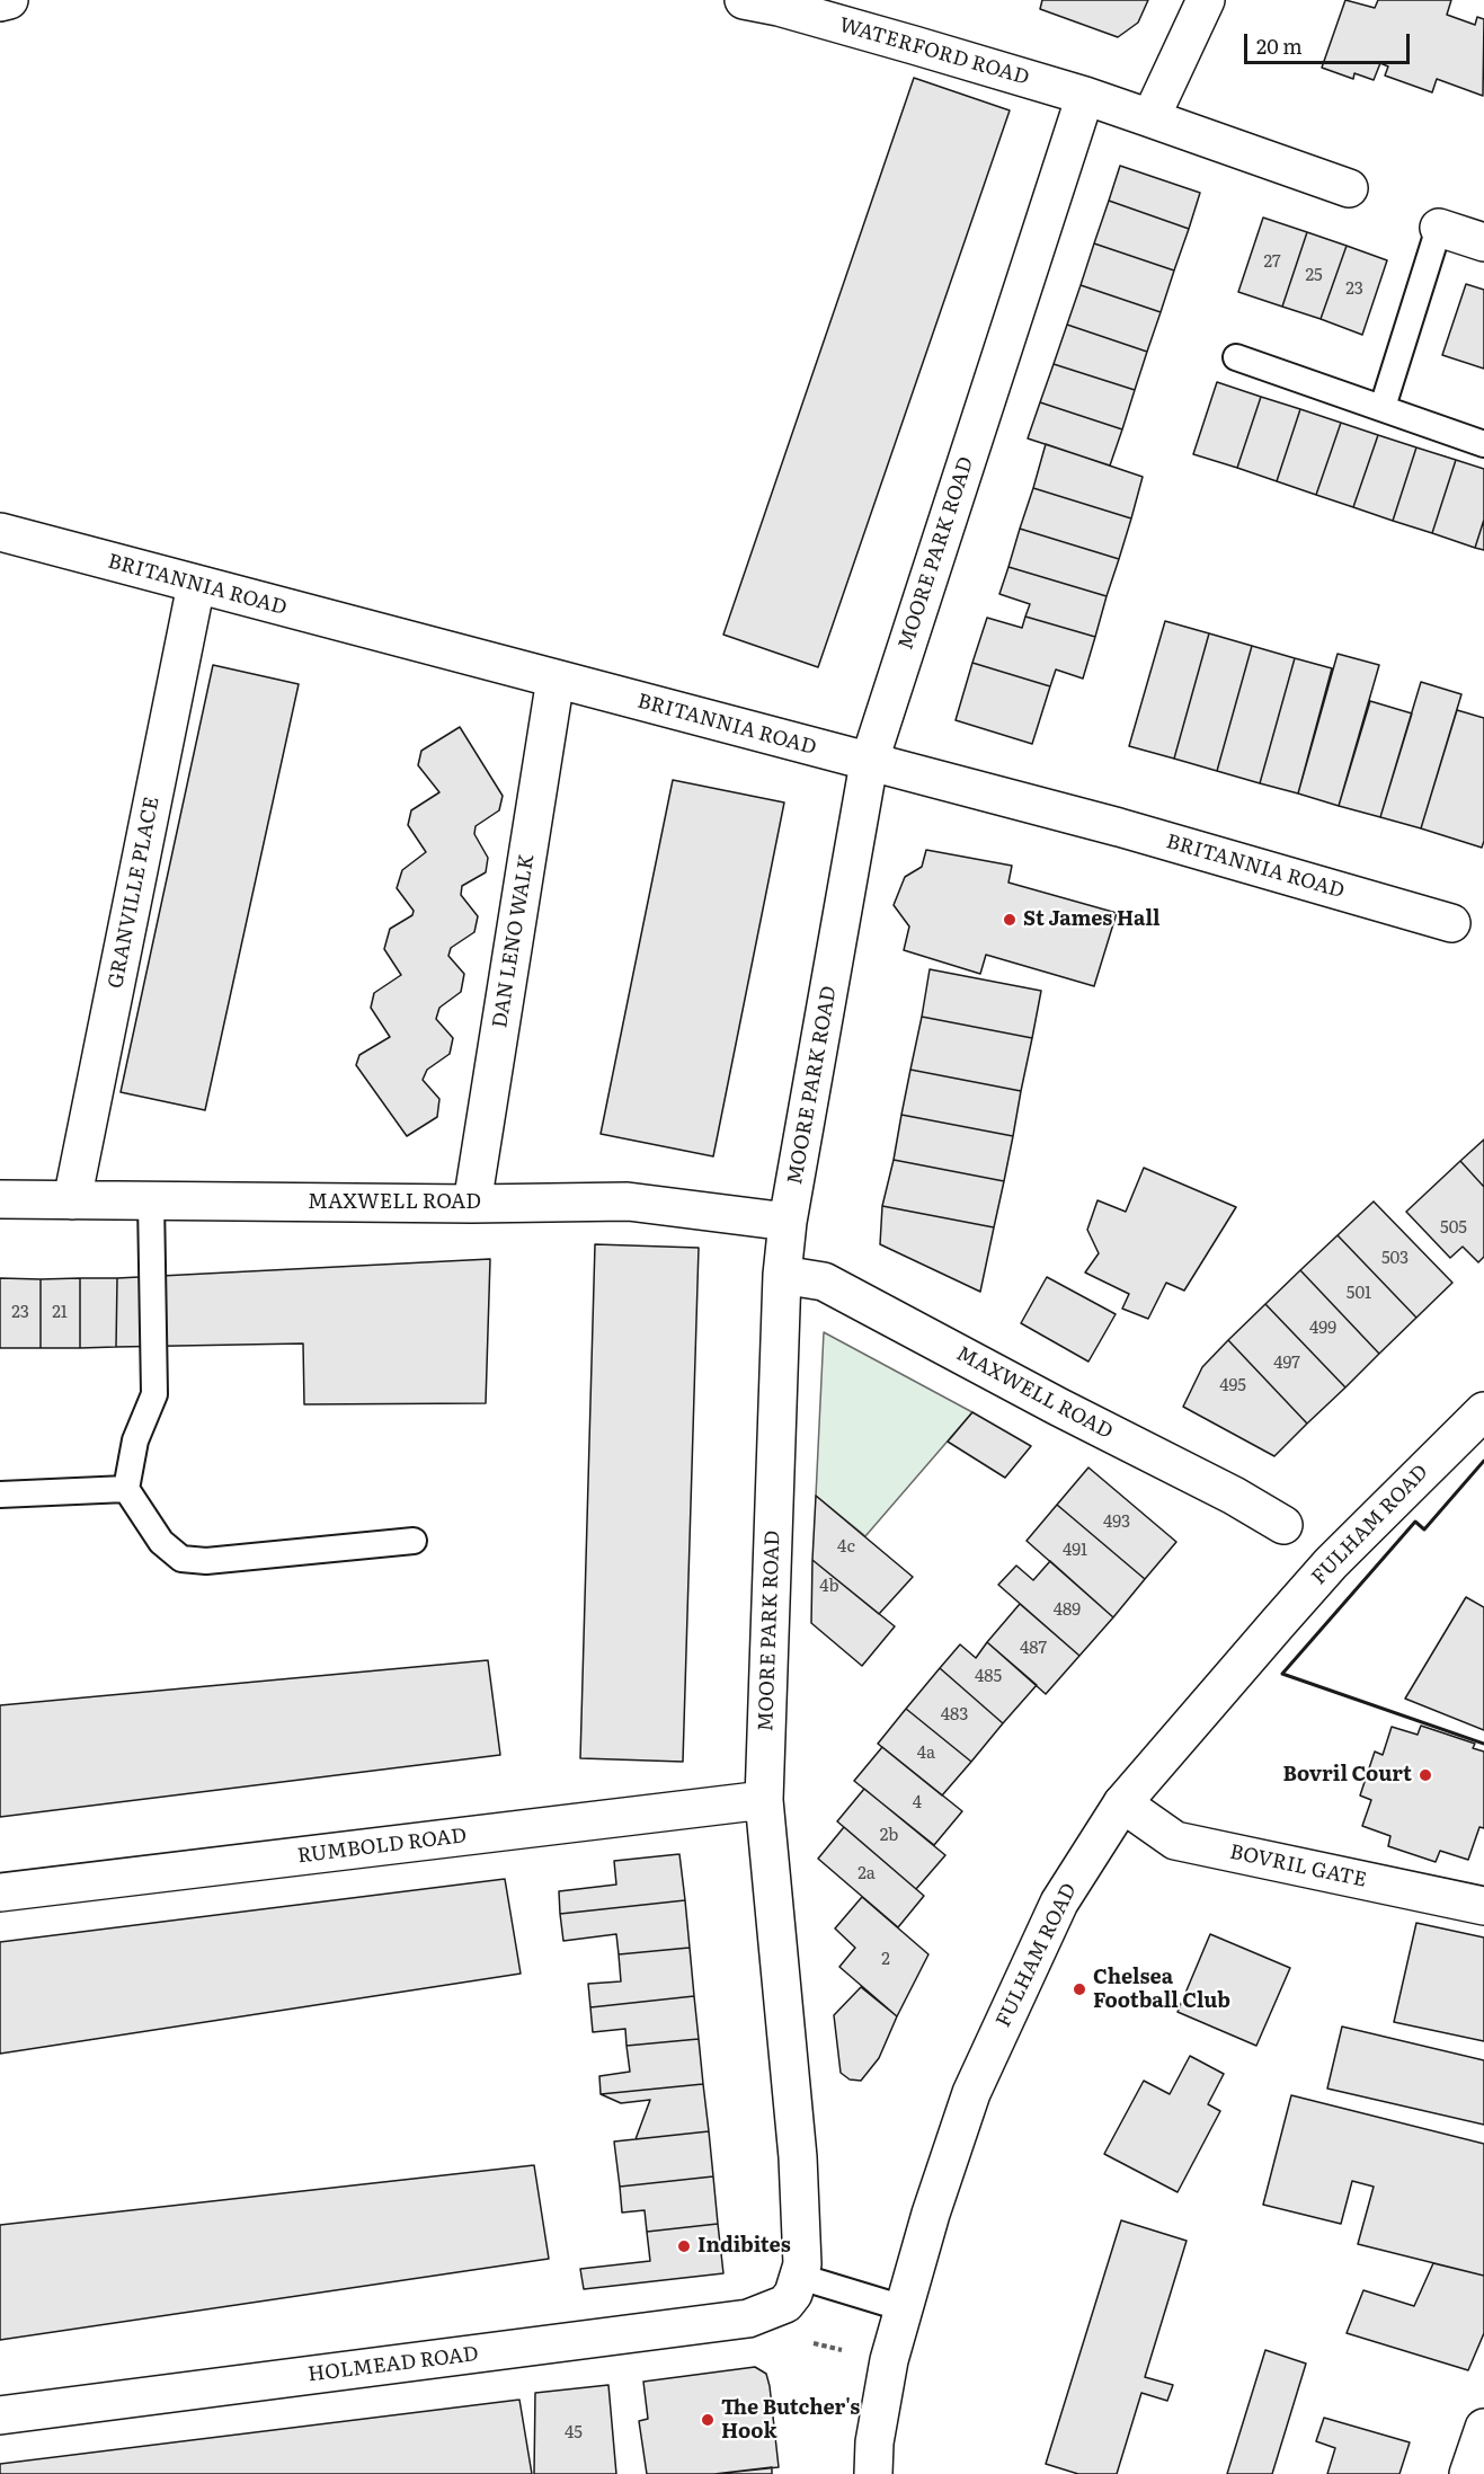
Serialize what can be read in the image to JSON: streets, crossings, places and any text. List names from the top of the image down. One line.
{"streets":{"street":["WATERFORD ROAD","MOORE PARK ROAD","BRITANNIA ROAD","GRANVILLE PLACE","DAN LENO WALK","MAXWELL ROAD","FULHAM ROAD","RUMBOLD ROAD","BOVRIL GATE","HOLMEAD ROAD"]},"crossings":[["WATERFORD ROAD","MOORE PARK ROAD"],["MOORE PARK ROAD","BRITANNIA ROAD"],["MOORE PARK ROAD","MAXWELL ROAD"],["MOORE PARK ROAD","RUMBOLD ROAD"],["MOORE PARK ROAD","HOLMEAD ROAD"],["BRITANNIA ROAD","GRANVILLE PLACE"],["BRITANNIA ROAD","DAN LENO WALK"],["GRANVILLE PLACE","MAXWELL ROAD"],["DAN LENO WALK","MAXWELL ROAD"],["FULHAM ROAD","BOVRIL GATE"]],"places":["St James Hall","Bovril Court","Chelsea Football Club","Indibites","The Butcher's Hook"],"house_numbers":["27","25","23","505","503","501","23","21","499","497","495","493","4c","491","4b","489","487","485","483","4a","4","2b","2a","2","45"],"scale_bar":"20 m"}
